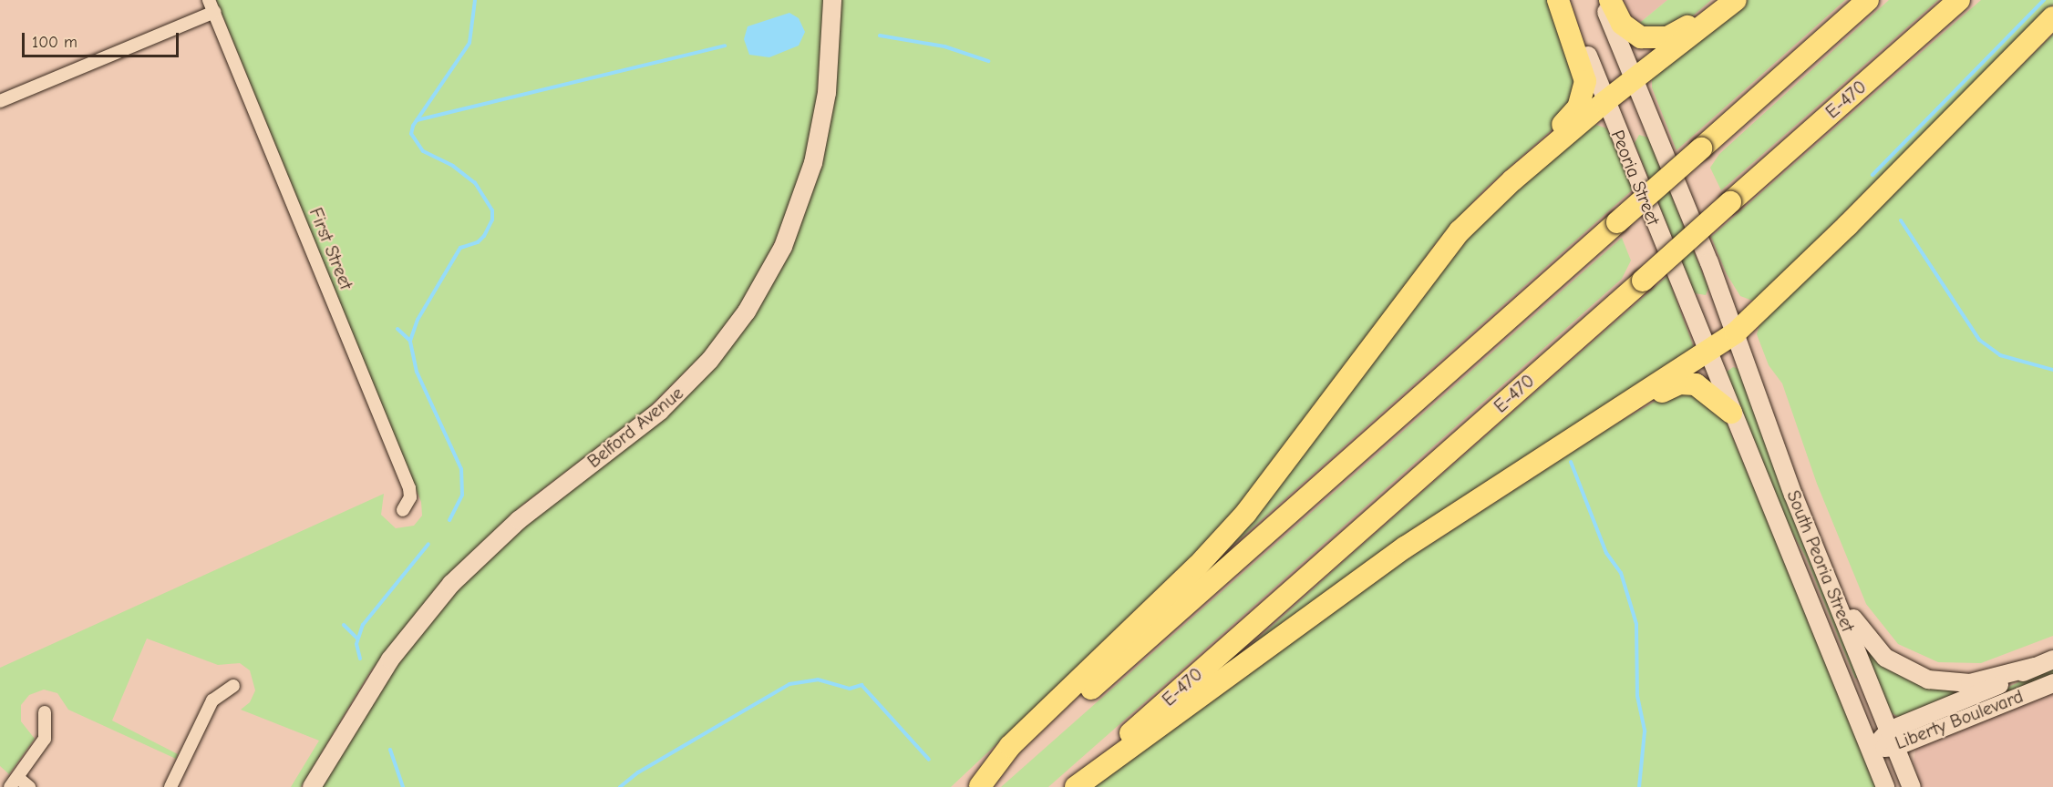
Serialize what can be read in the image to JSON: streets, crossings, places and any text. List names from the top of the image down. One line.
{"streets":{"highway":["E-470"],"main road":["Peoria Street","Belford Avenue","South Peoria Street","Liberty Boulevard"],"street":["First Street"]},"crossings":[["Peoria Street","South Peoria Street"],["South Peoria Street","Liberty Boulevard"]],"scale_bar":"100 m"}
